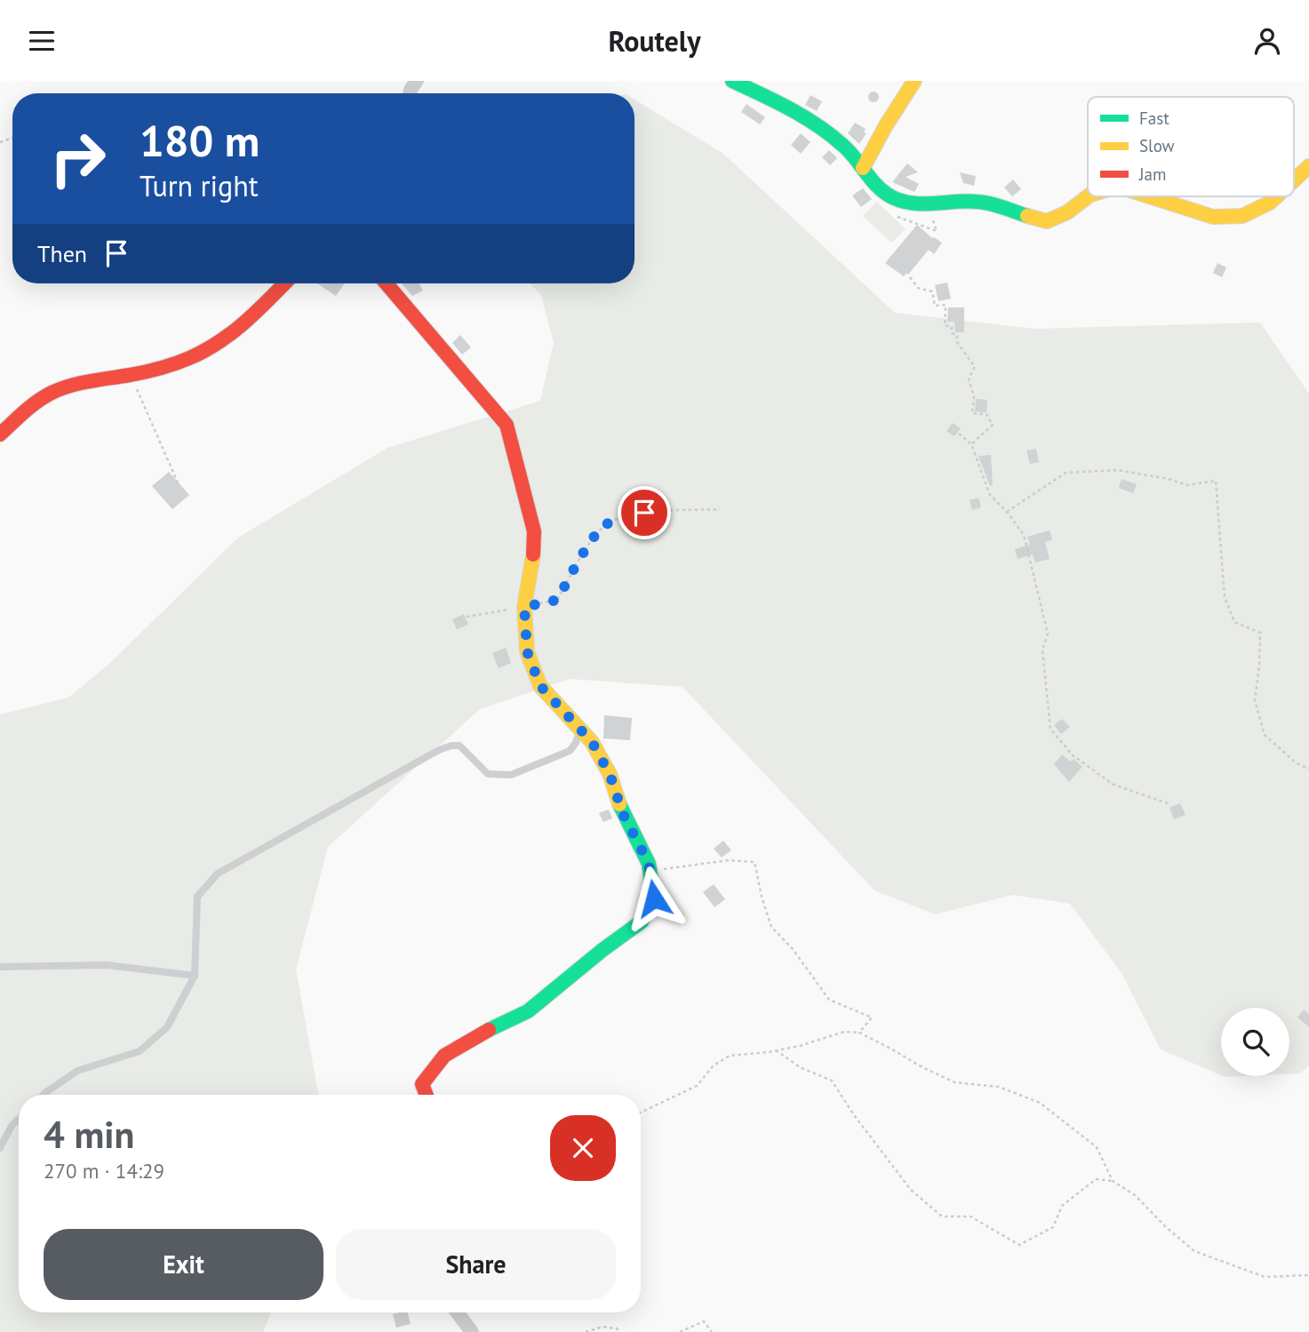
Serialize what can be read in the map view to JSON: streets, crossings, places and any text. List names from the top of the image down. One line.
{"legend":["Fast","Slow","Jam"],"page":{"header":"Routely","turn":["180 m","Turn right"],"then":"Then","heading":["4 min","270 m · 14:29"],"buttons":["Exit","Share"]}}
